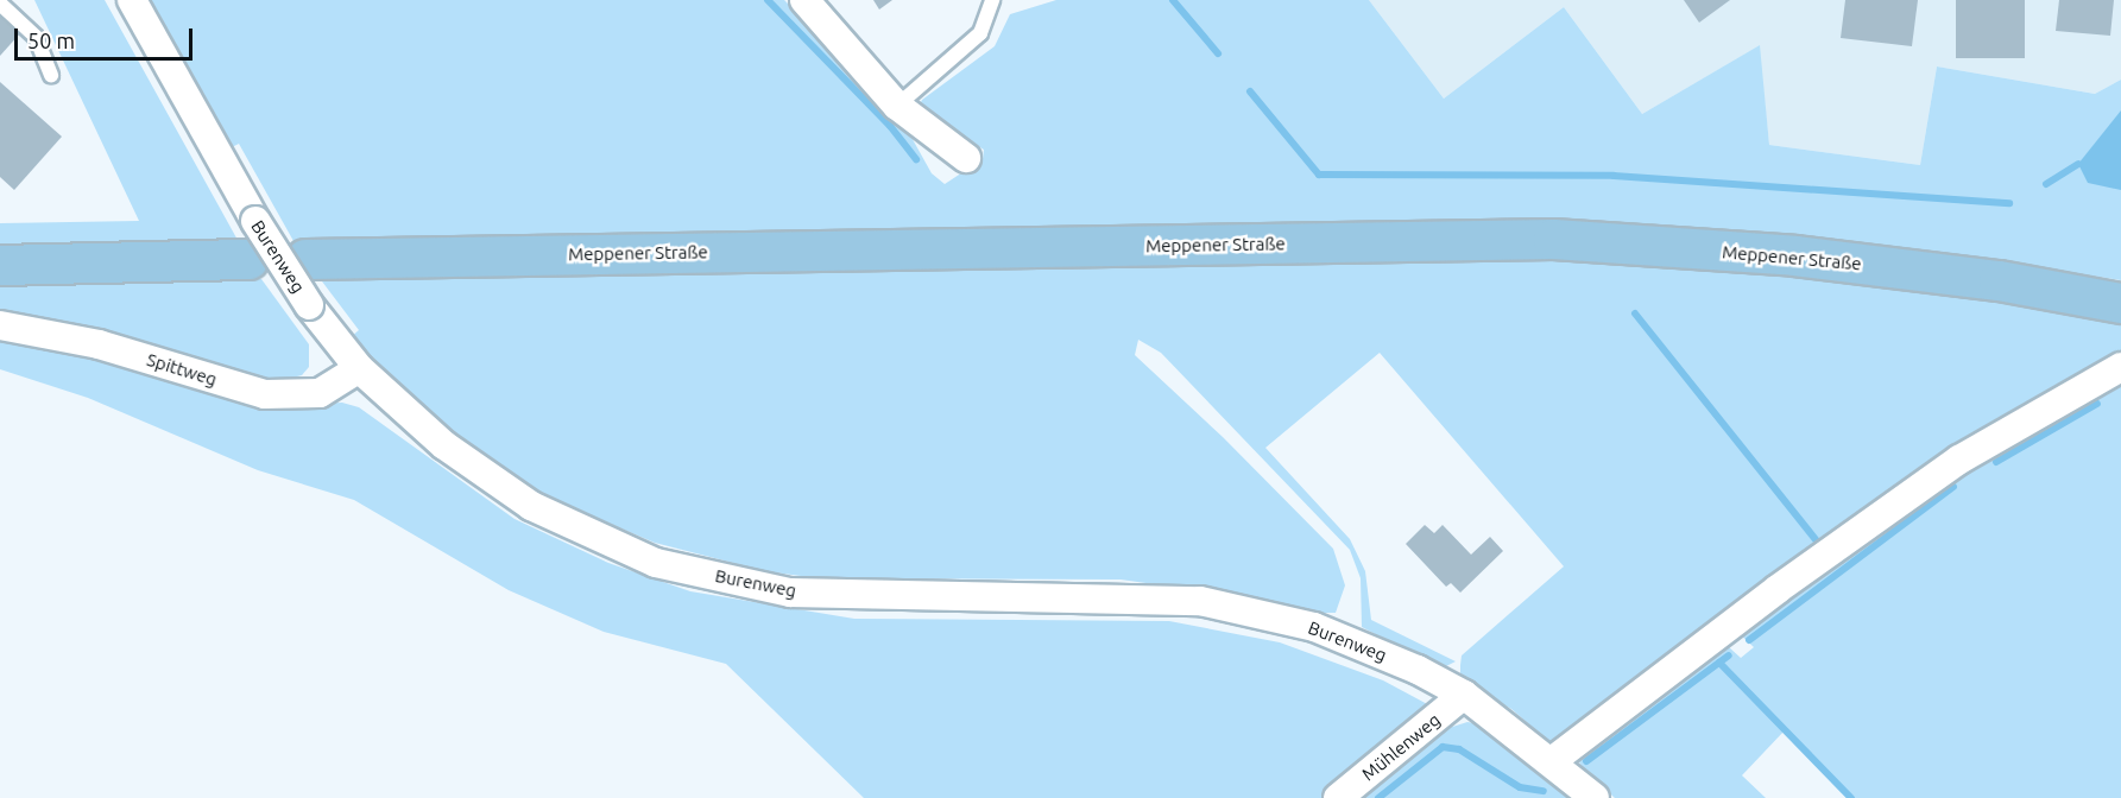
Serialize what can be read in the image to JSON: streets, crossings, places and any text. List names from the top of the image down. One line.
{"streets":{"main road":["Meppener Straße"],"street":["Burenweg","Spittweg","Mühlenweg"]},"crossings":[["Burenweg","Spittweg"],["Burenweg","Mühlenweg"]],"scale_bar":"50 m"}
